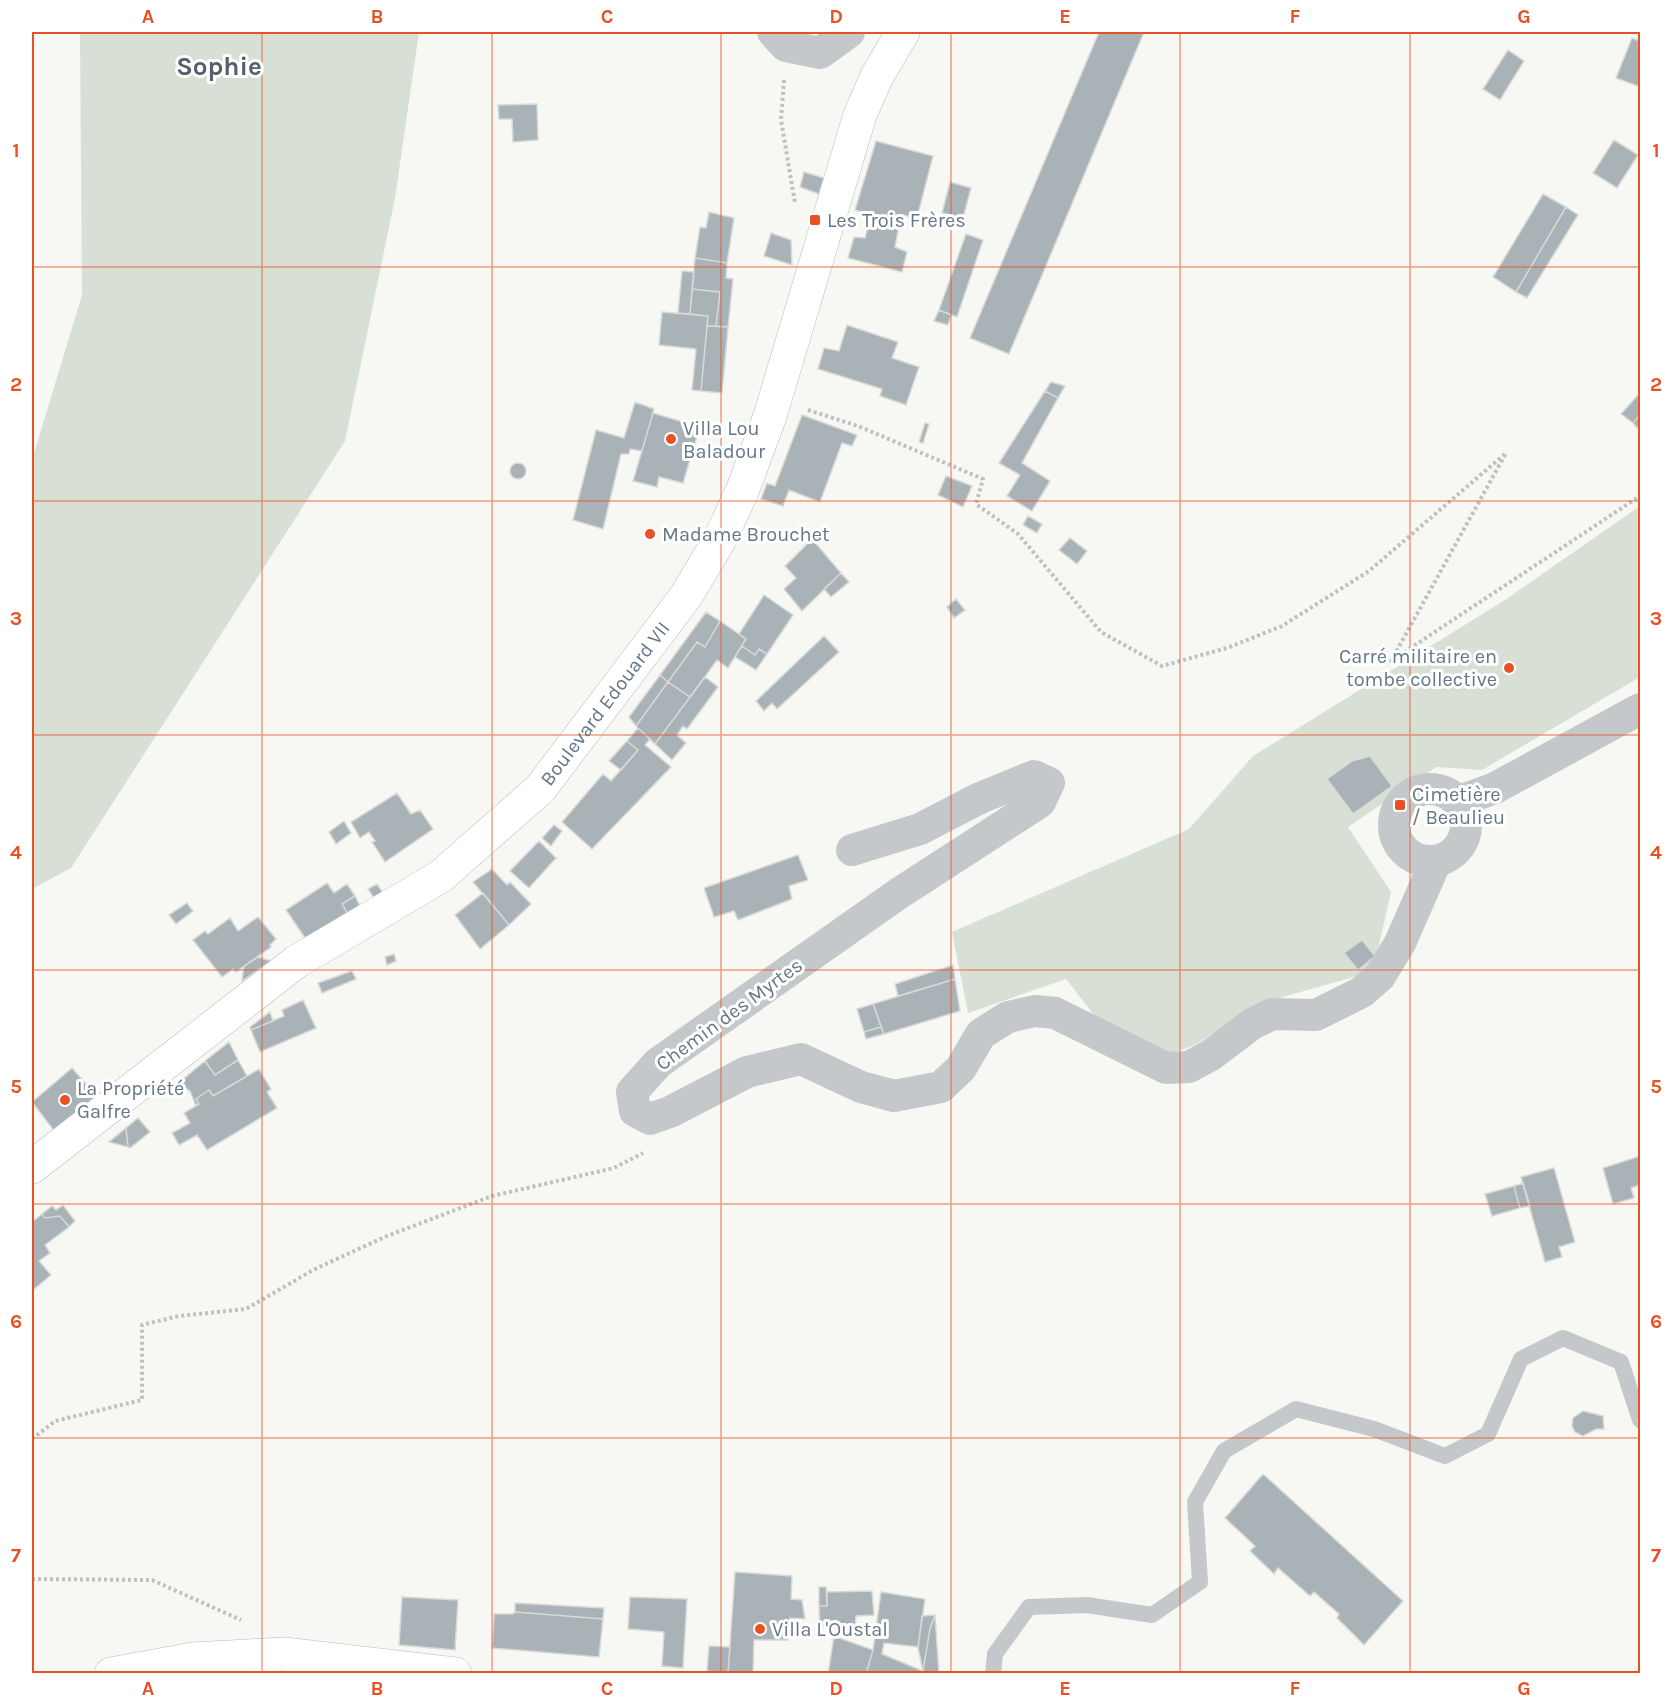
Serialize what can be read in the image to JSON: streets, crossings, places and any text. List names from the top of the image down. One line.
{"streets":{"street":["Boulevard Edouard VII","Chemin des Myrtes"]},"districts":["Sophie"],"places":{"transit":["Les Trois Frères","Cimetière / Beaulieu"],"other":["Villa Lou Baladour","Madame Brouchet","Carré militaire en tombe collective","La Propriété Galfre","Villa L'Oustal"]},"grid":{"columns":["A","B","C","D","E","F","G"],"rows":["1","2","3","4","5","6","7"]}}
